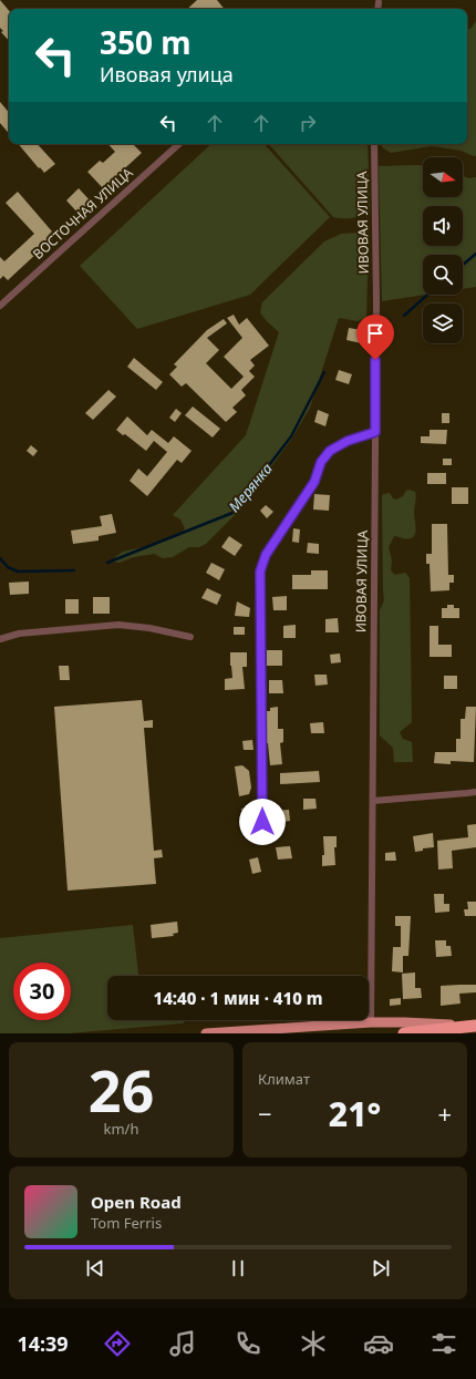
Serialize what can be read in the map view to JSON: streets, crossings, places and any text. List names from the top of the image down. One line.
{"streets":{"street":["ВОСТОЧНАЯ УЛИЦА","ИВОВАЯ УЛИЦА"]},"water":["Мерянка"],"north":"right","page":{"turn":["350 m","Ивовая улица"],"limit":"30","trip":"14:40 · 1 мин · 410 m","tile":[["26","km/h"],"Климат"],"heat":["−","21°","+"],"song":["Open Road","Tom Ferris"],"tabs":"14:39"}}
